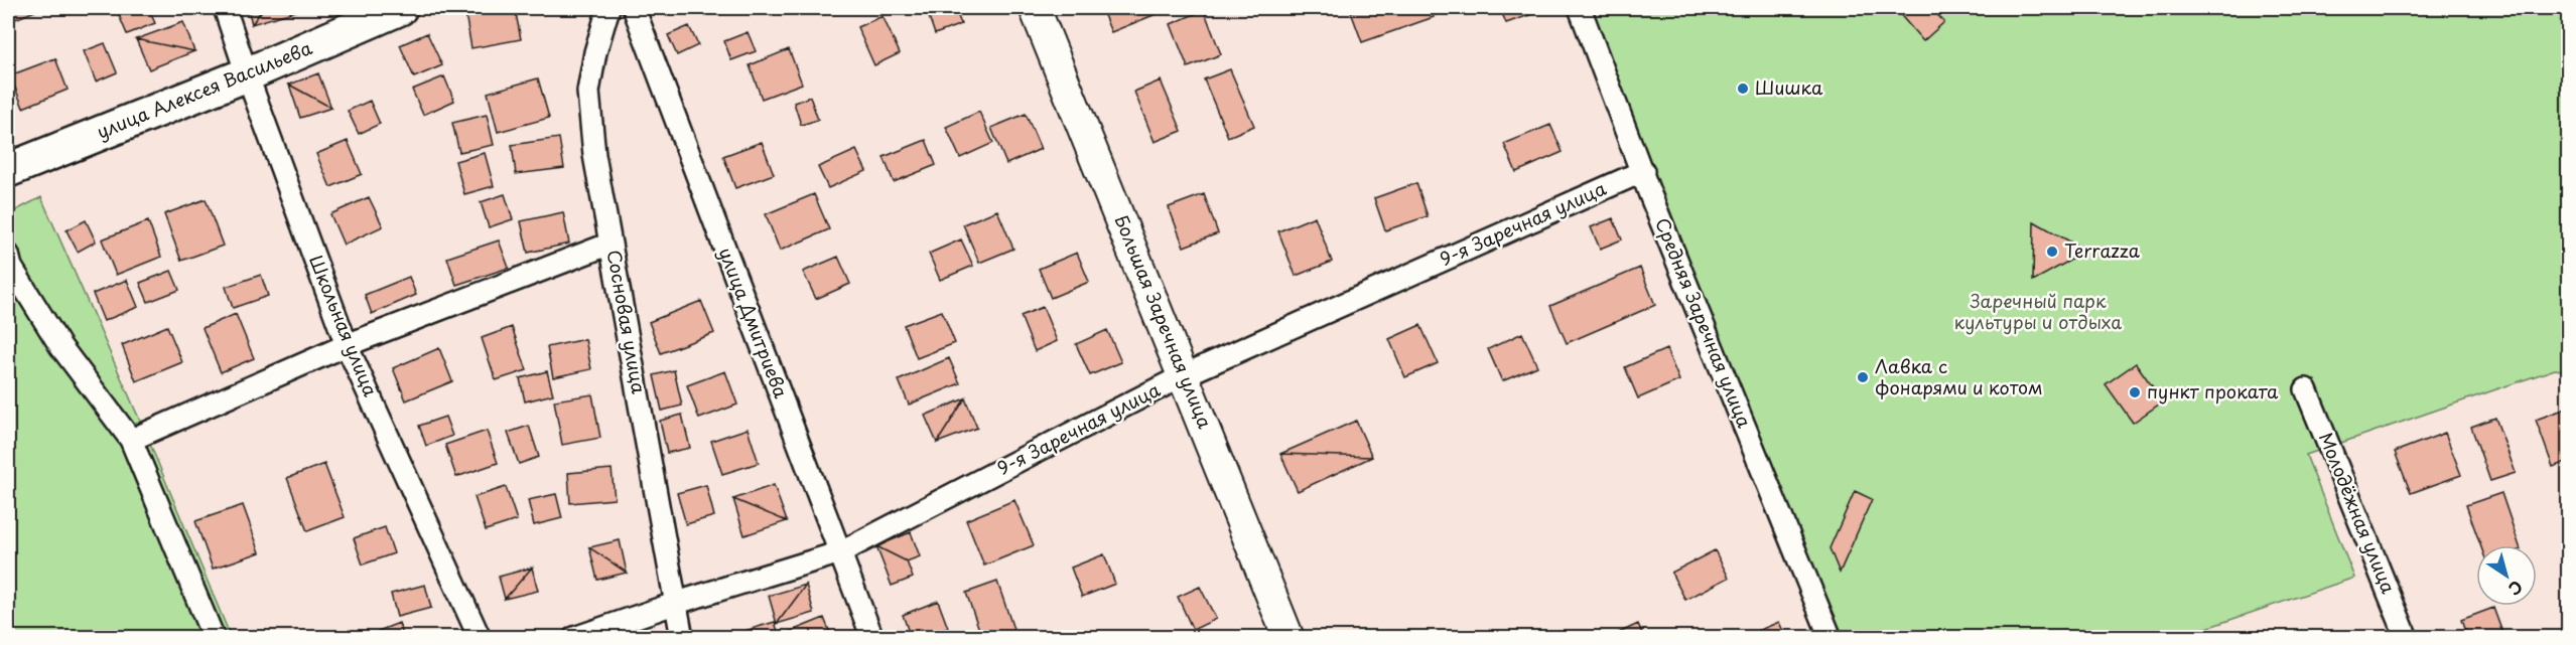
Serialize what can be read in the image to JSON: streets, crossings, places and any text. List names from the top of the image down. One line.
{"streets":{"main road":["улица Алексея Васильева"],"street":["9-я Заречная улица","Сосновая улица","Большая Заречная улица","улица Дмитриева","Средняя Заречная улица","Школьная улица","Молодёжная улица"]},"crossings":[["улица Алексея Васильева","Школьная улица"],["9-я Заречная улица","Сосновая улица"],["9-я Заречная улица","Большая Заречная улица"],["9-я Заречная улица","улица Дмитриева"],["9-я Заречная улица","Средняя Заречная улица"]],"parks":["Заречный парк культуры и отдыха"],"places":["Шишка","Terrazza","Лавка с фонарями и котом","пункт проката"],"north":"bottom right"}
